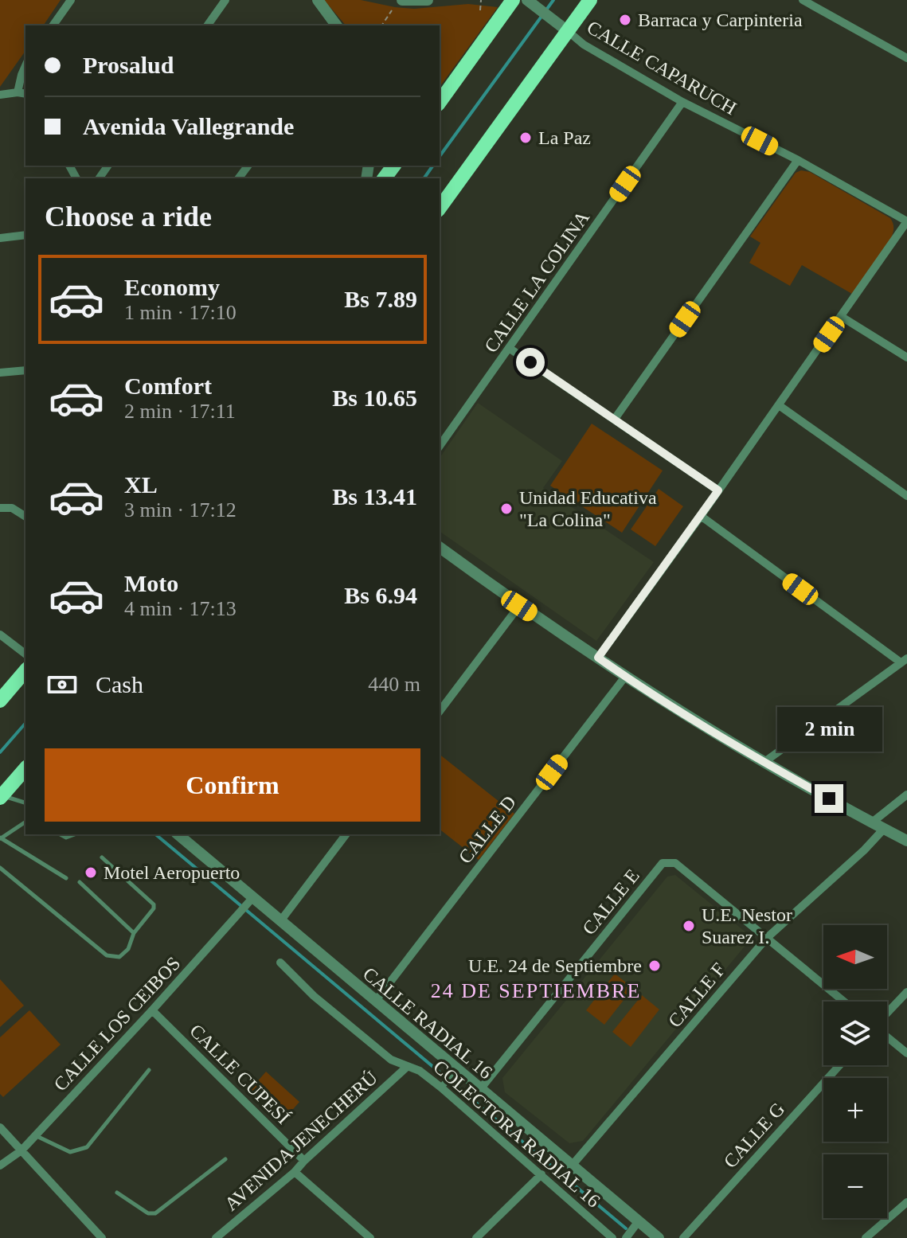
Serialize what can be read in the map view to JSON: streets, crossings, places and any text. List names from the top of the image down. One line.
{"streets":{"street":["CALLE CAPARUCH","CALLE LA COLINA","CALLE D","CALLE E","CALLE F","CALLE RADIAL 16","CALLE LOS CEIBOS","CALLE CUPESÍ","COLECTORA RADIAL 16","CALLE G","AVENIDA JENECHERÚ"]},"crossings":[["CALLE CAPARUCH","CALLE LA COLINA"],["CALLE D","CALLE RADIAL 16"],["CALLE E","CALLE F"],["CALLE E","CALLE RADIAL 16"],["CALLE F","CALLE RADIAL 16"],["CALLE RADIAL 16","CALLE LOS CEIBOS"],["CALLE LOS CEIBOS","CALLE CUPESÍ"],["CALLE CUPESÍ","AVENIDA JENECHERÚ"],["COLECTORA RADIAL 16","AVENIDA JENECHERÚ"]],"districts":["24 DE SEPTIEMBRE"],"places":["Barraca y Carpinteria","La Paz","Unidad Educativa \"La Colina\"","Motel Aeropuerto","U.E. Nestor Suarez I.","U.E. 24 de Septiembre"],"north":"left","page":{"banner":["Prosalud","Avenida Vallegrande"],"heading":"Choose a ride","list":[{"name":"Economy","note":"1 min · 17:10","value":"Bs 7.89"},{"name":"Comfort","note":"2 min · 17:11","value":"Bs 10.65"},{"name":"XL","note":"3 min · 17:12","value":"Bs 13.41"},{"name":"Moto","note":"4 min · 17:13","value":"Bs 6.94"}],"pay":["Cash","440 m"],"bubble":"2 min","buttons":"Confirm","map_buttons":["+","−"]}}
